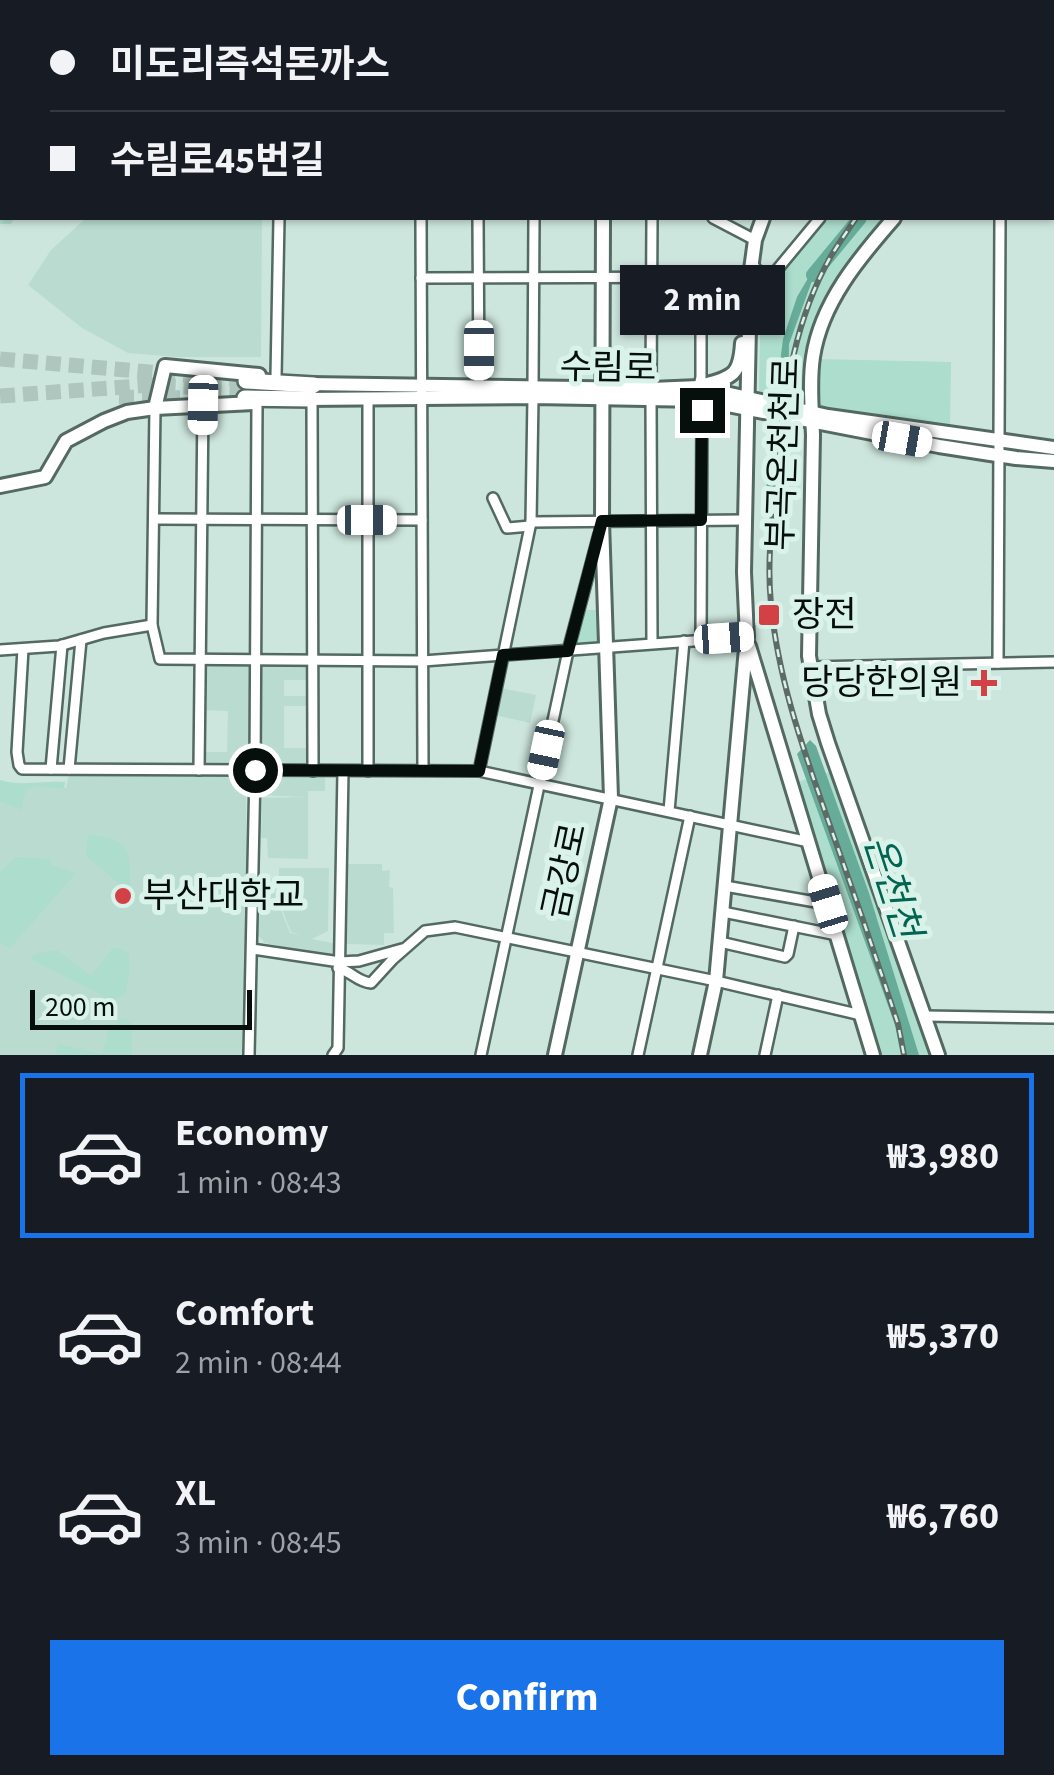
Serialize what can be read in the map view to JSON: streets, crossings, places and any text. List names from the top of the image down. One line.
{"streets":{"main road":["수림로","부곡온천천로","금강로"]},"crossings":[["수림로","부곡온천천로"],["수림로","금강로"]],"water":["온천천"],"places":{"transit":["장전"],"health":["당당한의원"],"other":["부산대학교"]},"scale_bar":"200 m","page":{"banner":["미도리즉석돈까스","수림로45번길"],"bubble":"2 min","scale":"200 m","list":[{"name":"Economy","note":"1 min · 08:43","value":"₩3,980"},{"name":"Comfort","note":"2 min · 08:44","value":"₩5,370"},{"name":"XL","note":"3 min · 08:45","value":"₩6,760"}],"buttons":"Confirm"}}
